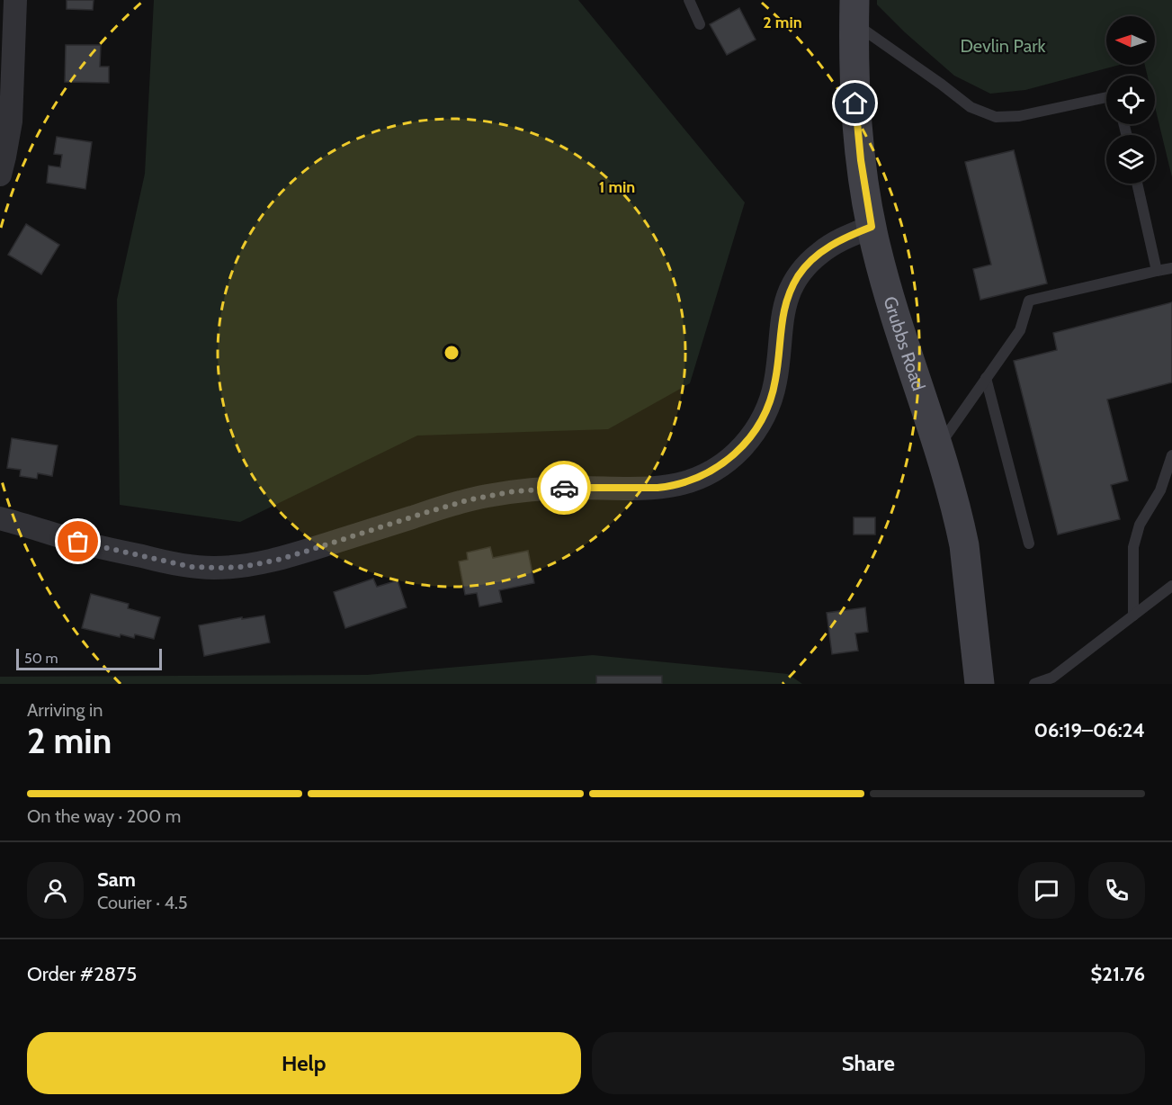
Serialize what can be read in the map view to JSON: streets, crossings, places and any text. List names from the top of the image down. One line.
{"streets":{"street":["Grubbs Road"]},"parks":["Devlin Park"],"scale_bar":"50 m","north":"left","page":{"scale":"50 m","heading":["2 min","Arriving in","06:19–06:24"],"panel":["Sam","Courier · 4.5","Order #2875","$21.76"],"bar":"On the way · 200 m","buttons":["Help","Share"]},"rings":["2 min","1 min"]}
